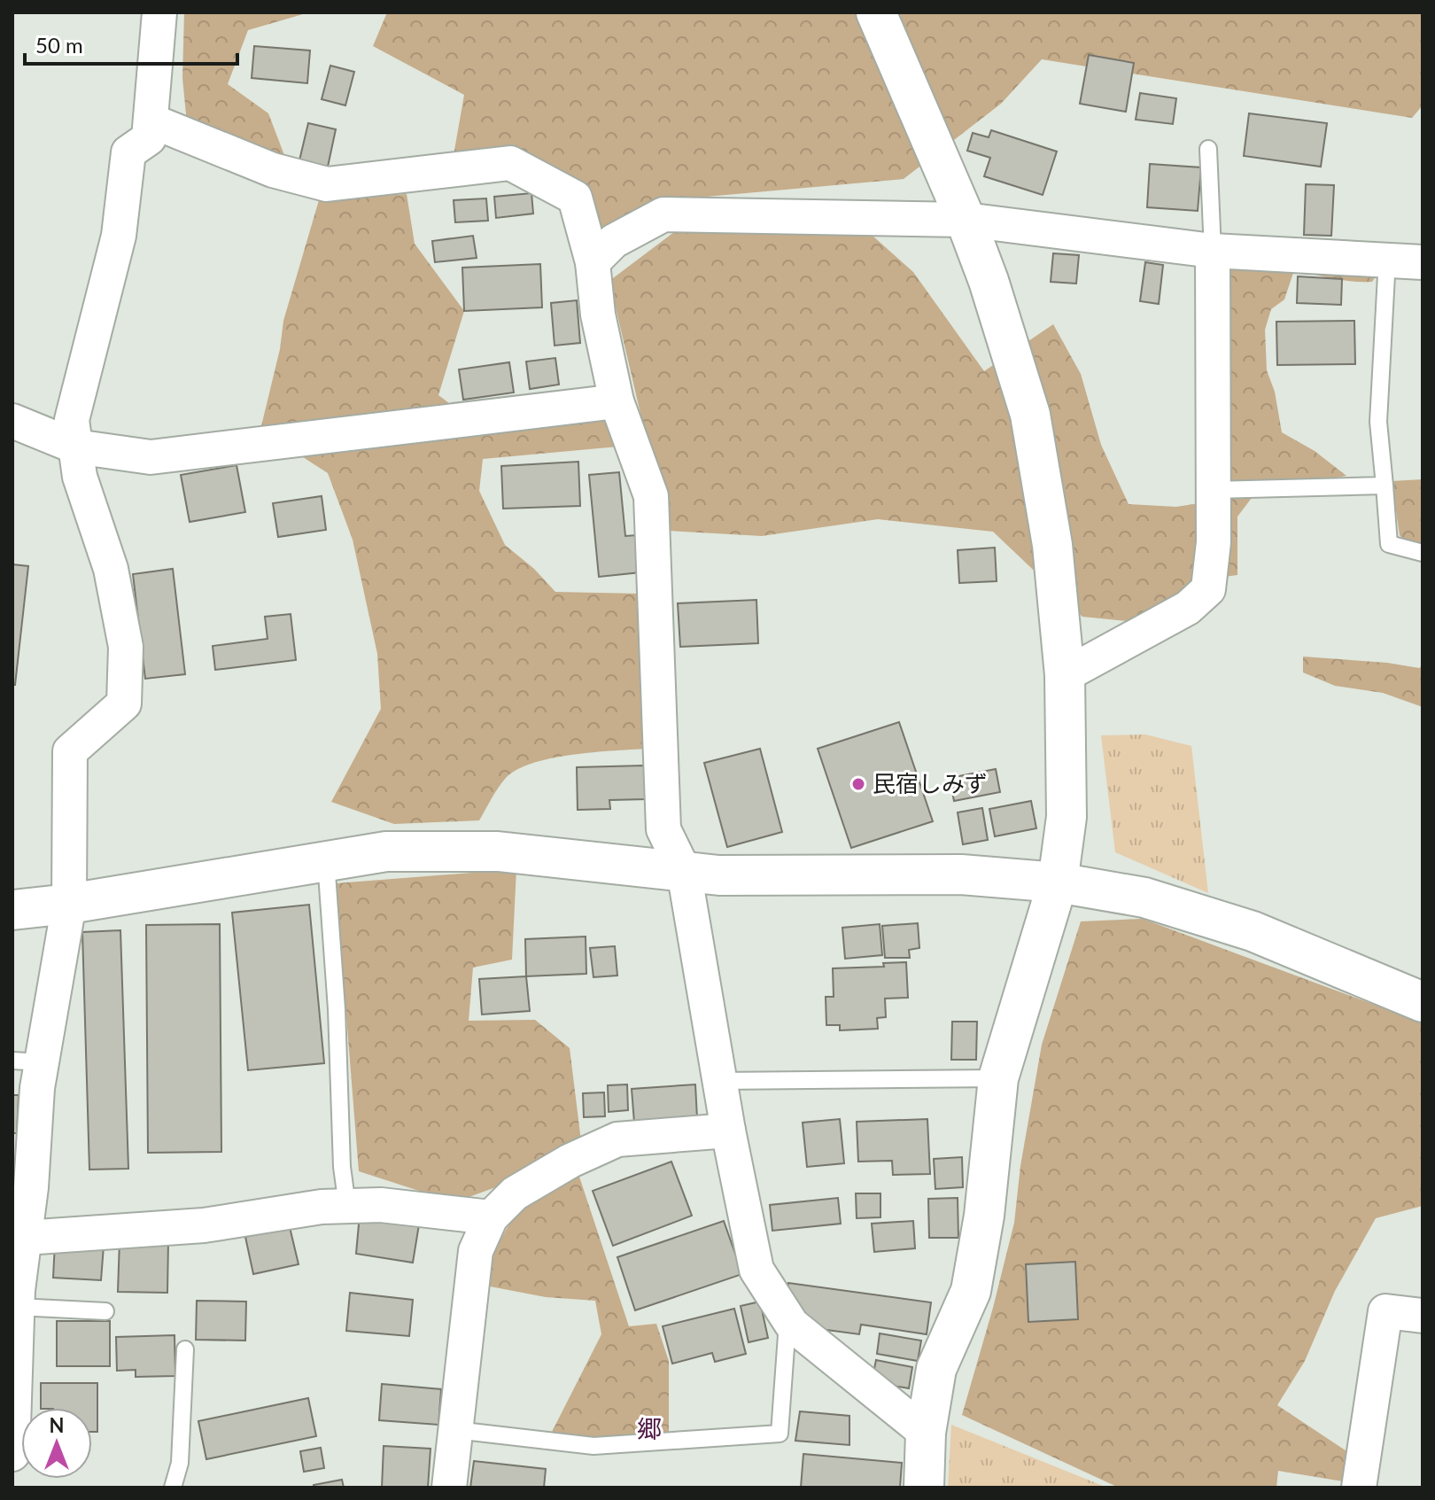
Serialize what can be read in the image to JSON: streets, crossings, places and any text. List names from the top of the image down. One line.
{"districts":["郷"],"places":["民宿しみず"],"scale_bar":"50 m","north":"top"}
